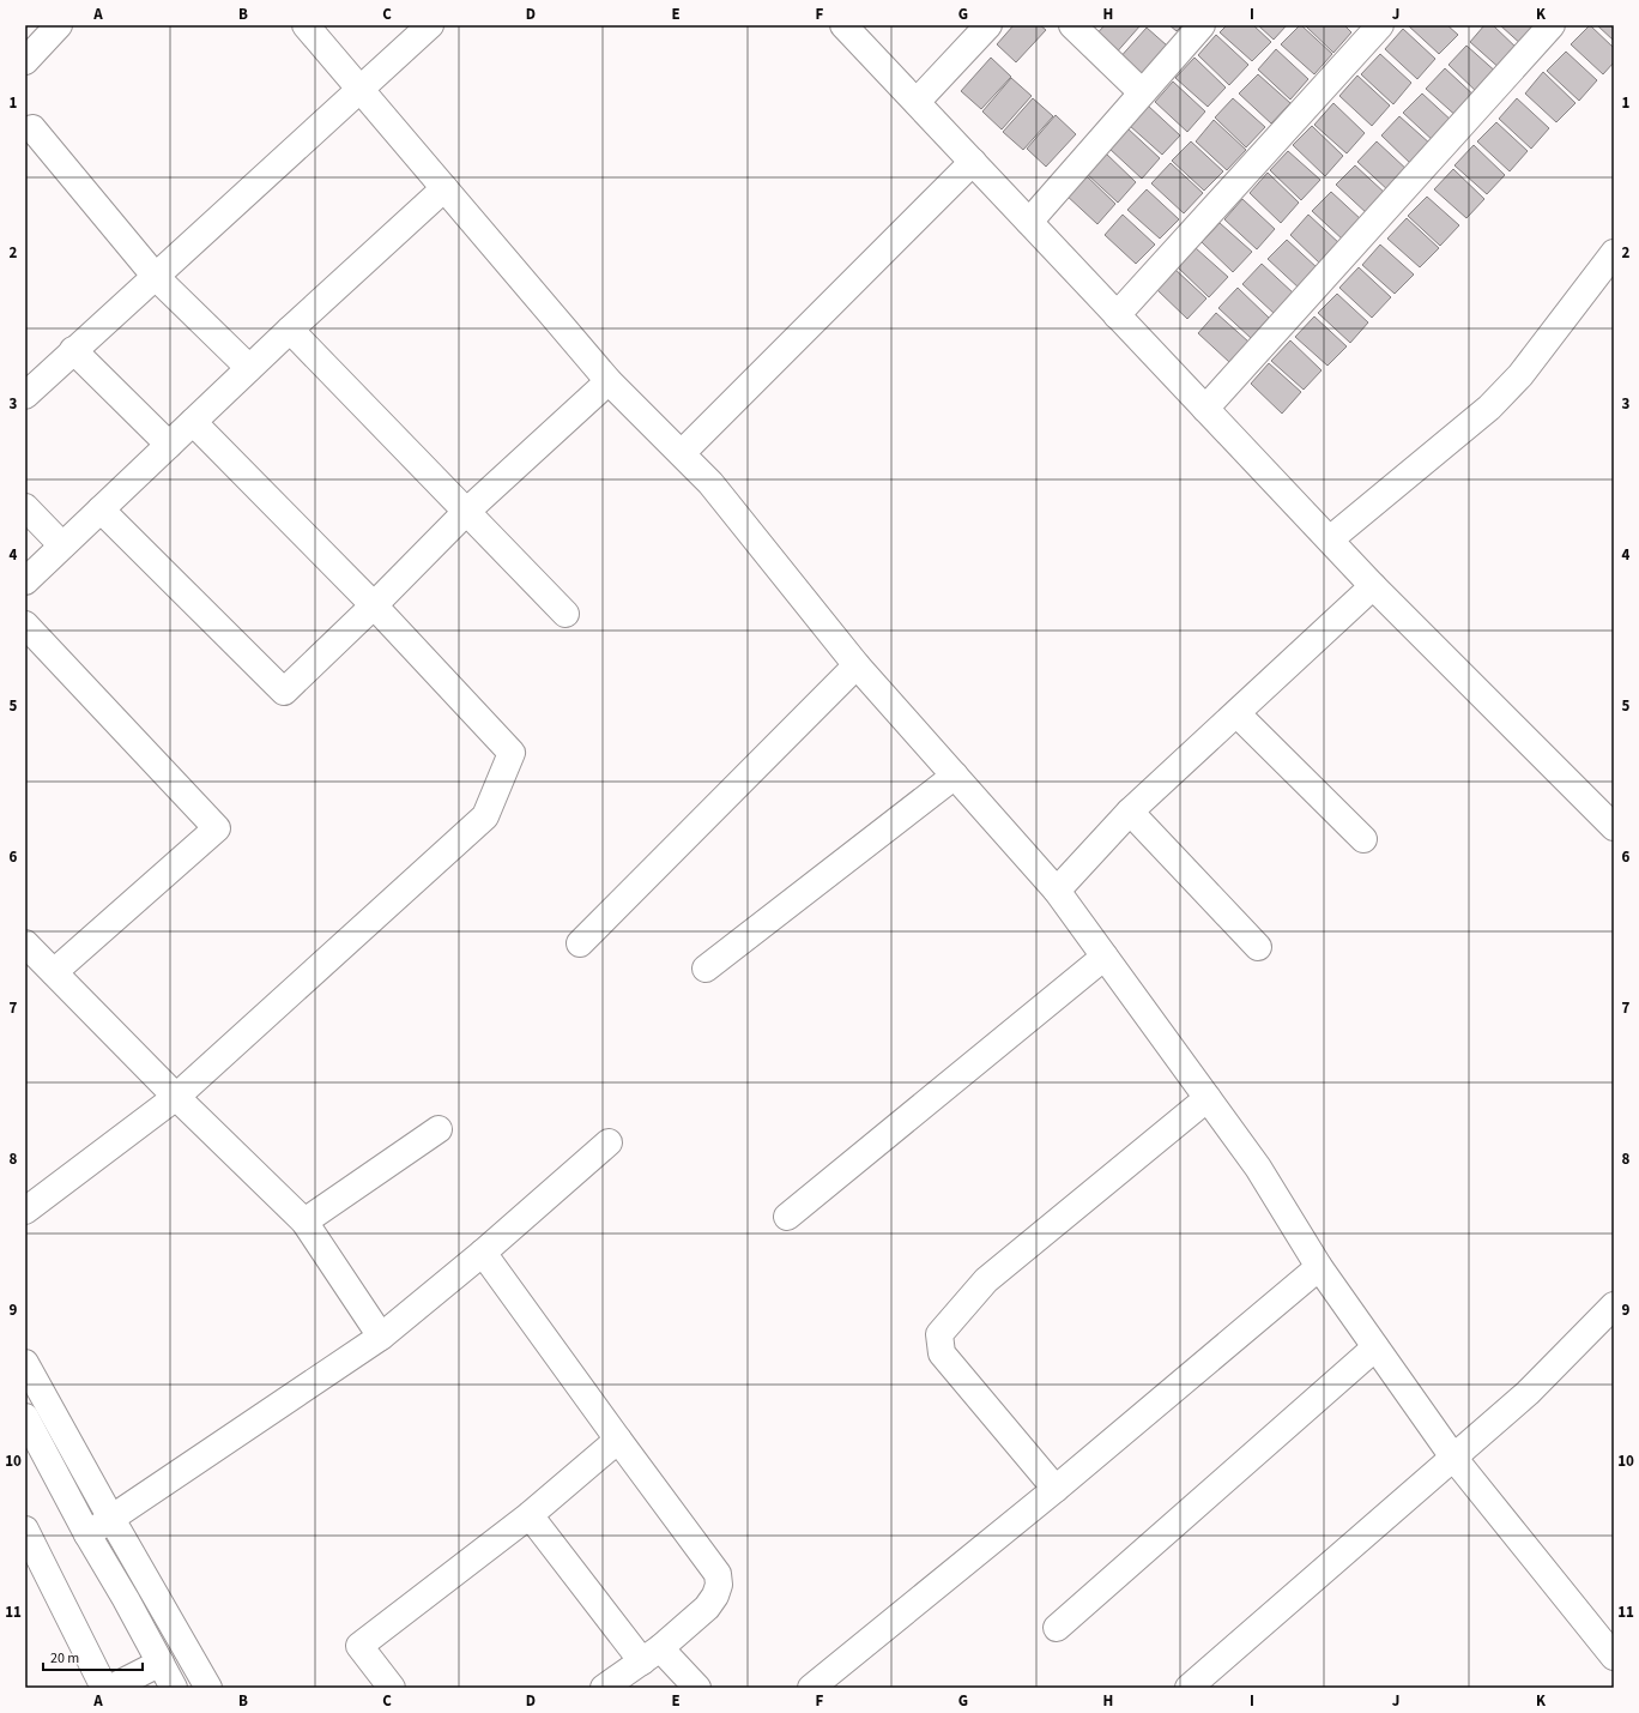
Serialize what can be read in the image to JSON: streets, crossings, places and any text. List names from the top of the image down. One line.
{"scale_bar":"20 m","grid":{"columns":["A","B","C","D","E","F","G","H","I","J","K"],"rows":["1","2","3","4","5","6","7","8","9","10","11"]}}
